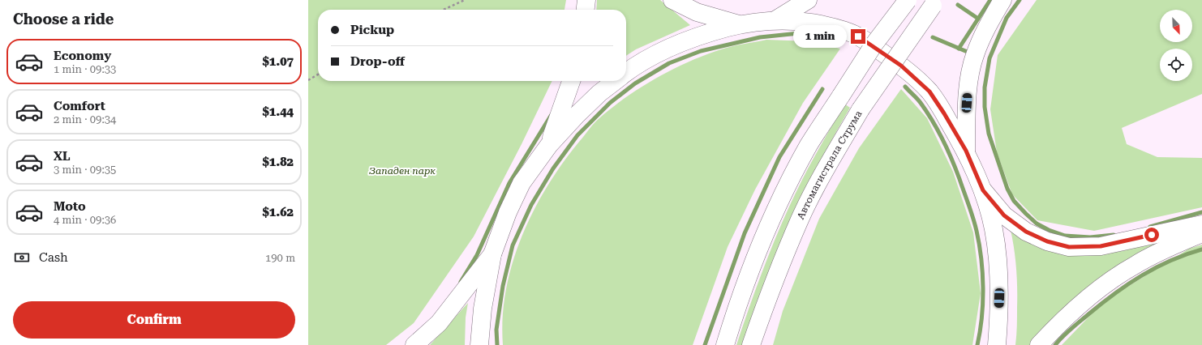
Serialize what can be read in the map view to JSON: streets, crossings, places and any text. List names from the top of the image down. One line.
{"streets":{"main road":["Автомагистрала Струма"]},"parks":["Западен парк"],"north":"bottom right","page":{"heading":"Choose a ride","banner":["Pickup","Drop-off"],"bubble":"1 min","list":[{"name":"Economy","note":"1 min · 09:33","value":"$1.07"},{"name":"Comfort","note":"2 min · 09:34","value":"$1.44"},{"name":"XL","note":"3 min · 09:35","value":"$1.82"},{"name":"Moto","note":"4 min · 09:36","value":"$1.62"}],"pay":["Cash","190 m"],"buttons":"Confirm"}}
